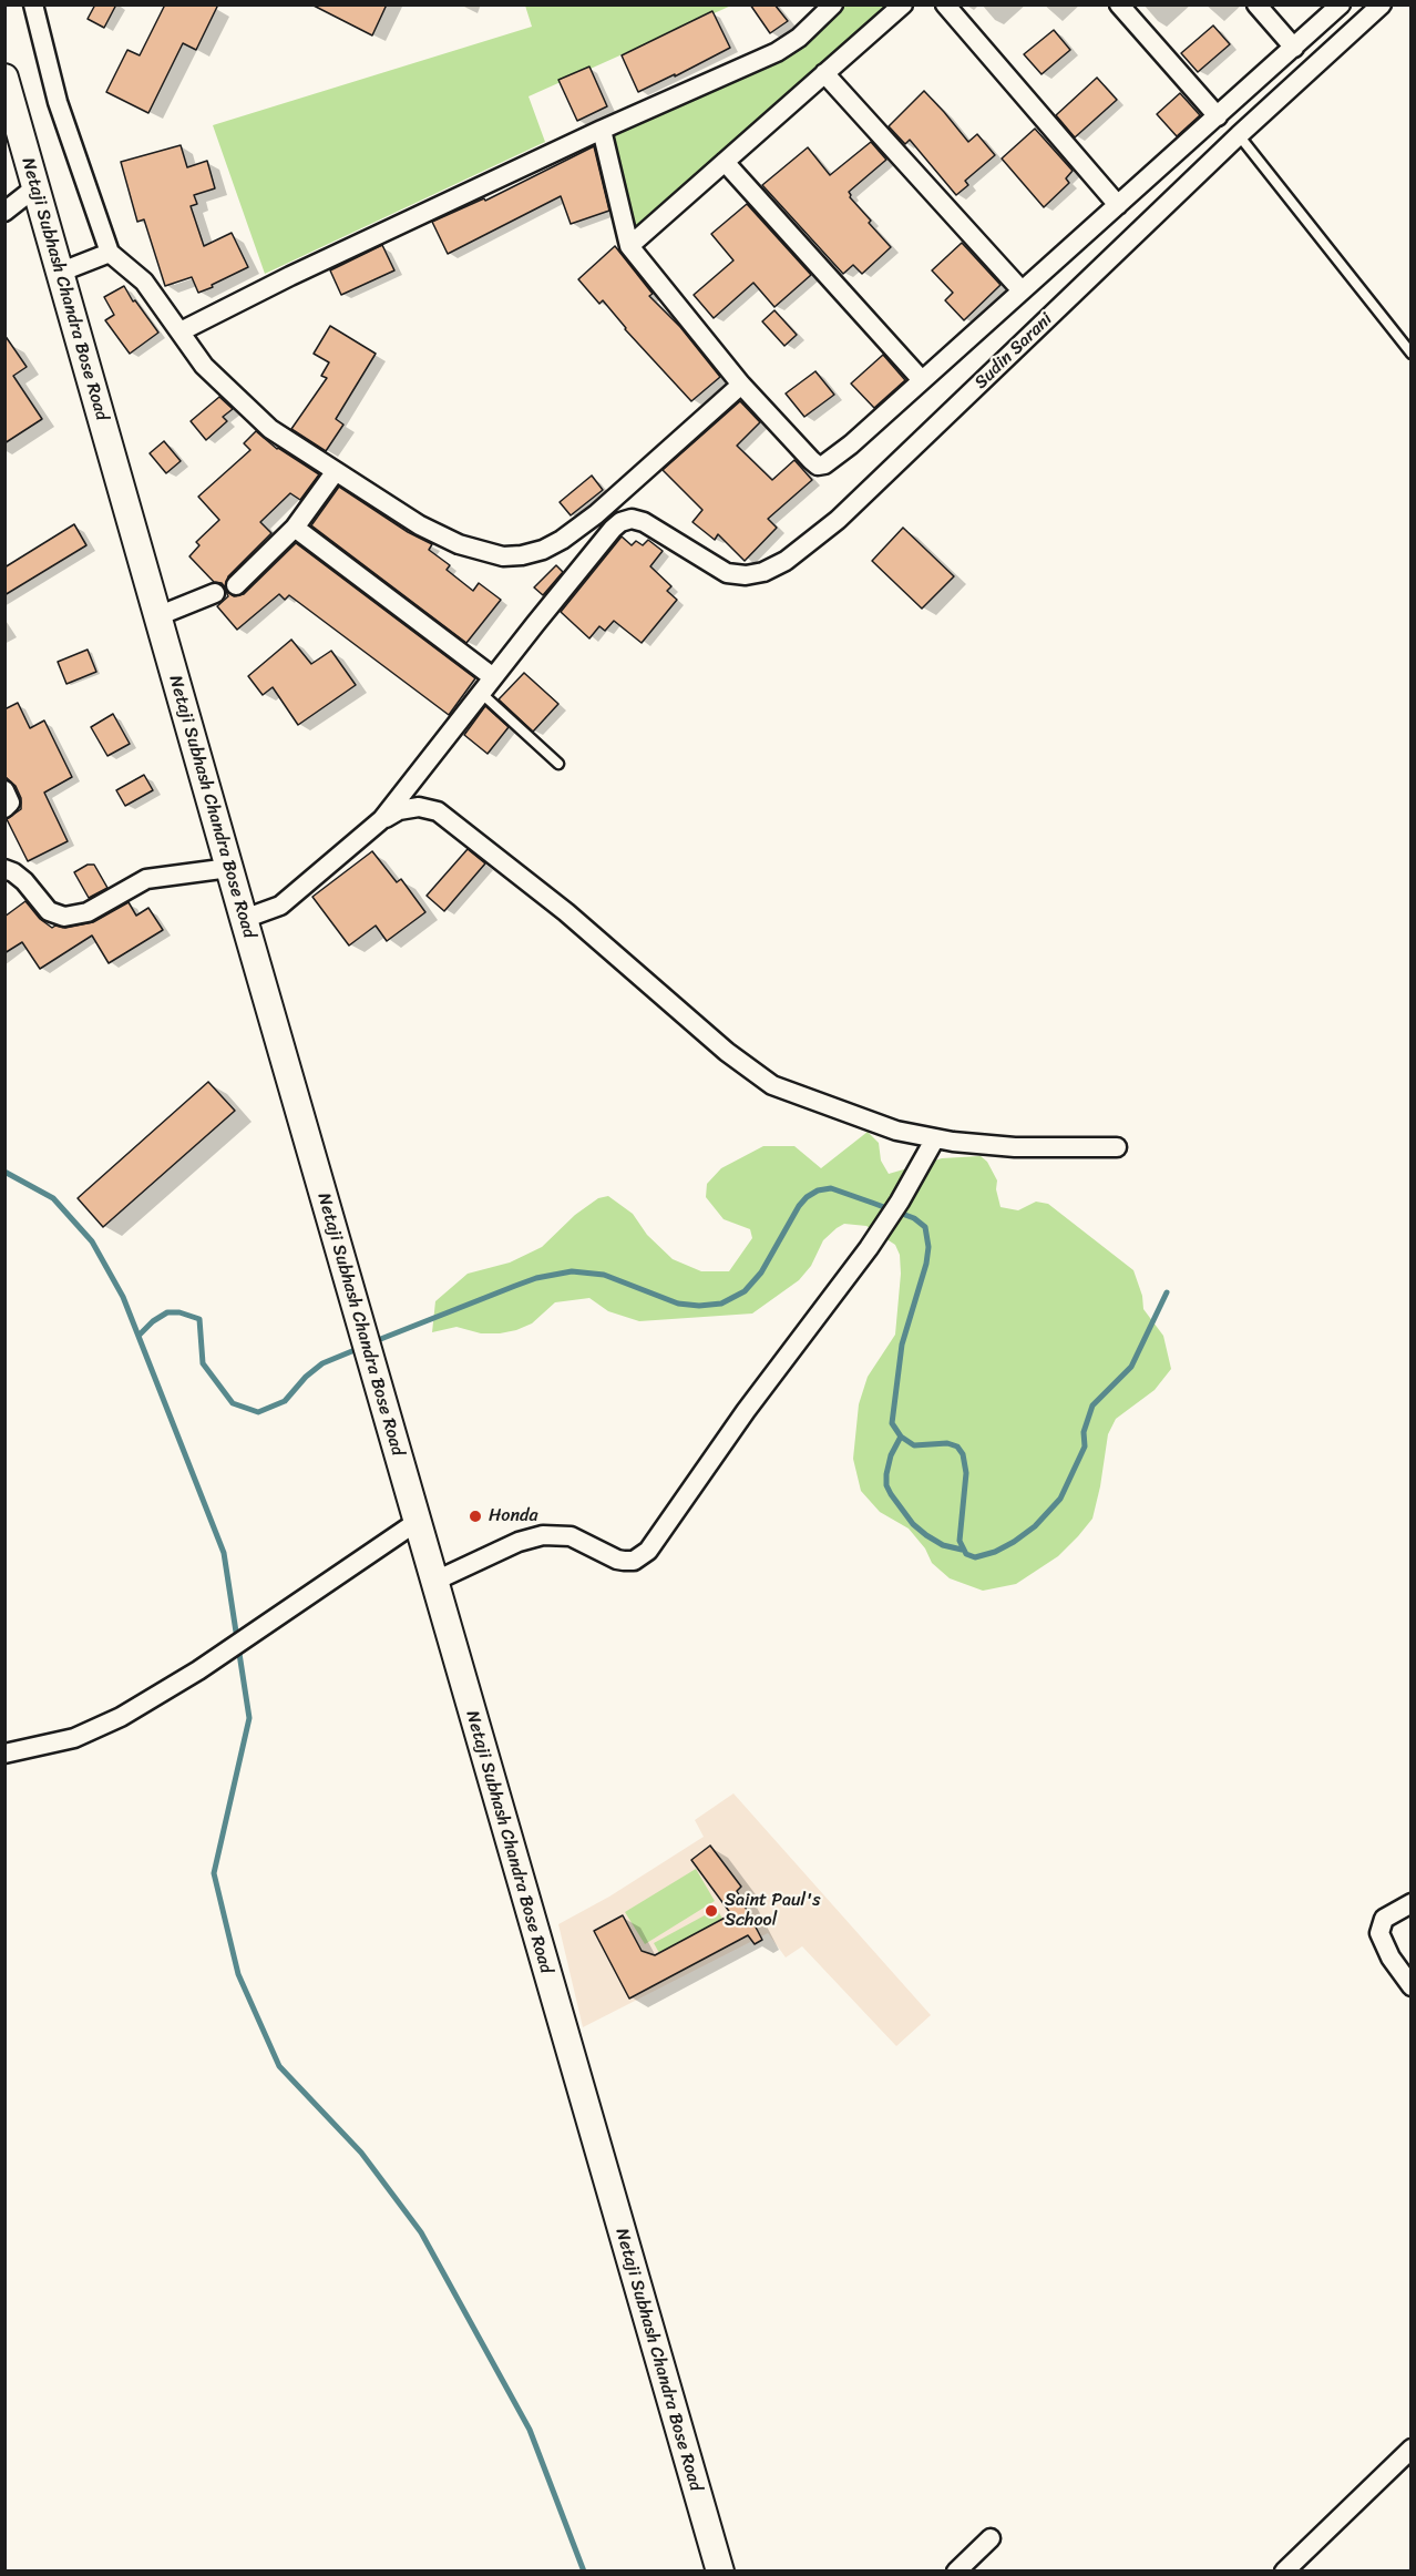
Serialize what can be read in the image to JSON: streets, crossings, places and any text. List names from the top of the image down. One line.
{"streets":{"street":["Netaji Subhash Chandra Bose Road","Sudin Sarani"]},"places":["Honda","Saint Paul's School"]}
